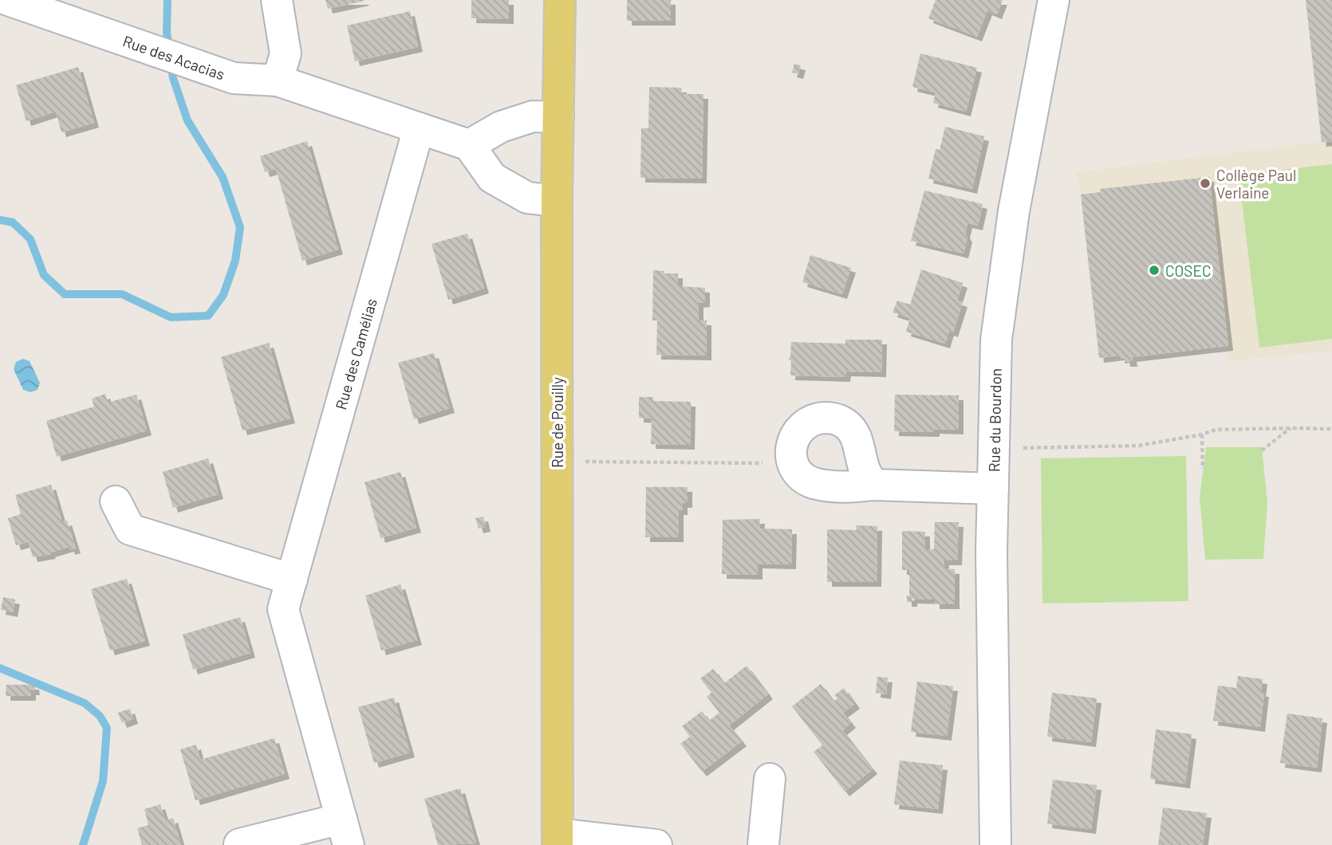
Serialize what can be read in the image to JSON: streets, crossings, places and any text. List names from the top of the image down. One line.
{"streets":{"main road":["Rue de Pouilly"],"street":["Rue des Acacias","Rue des Camélias","Rue du Bourdon"]},"crossings":[["Rue des Acacias","Rue des Camélias"]],"places":["Collège Paul Verlaine","COSEC"]}
